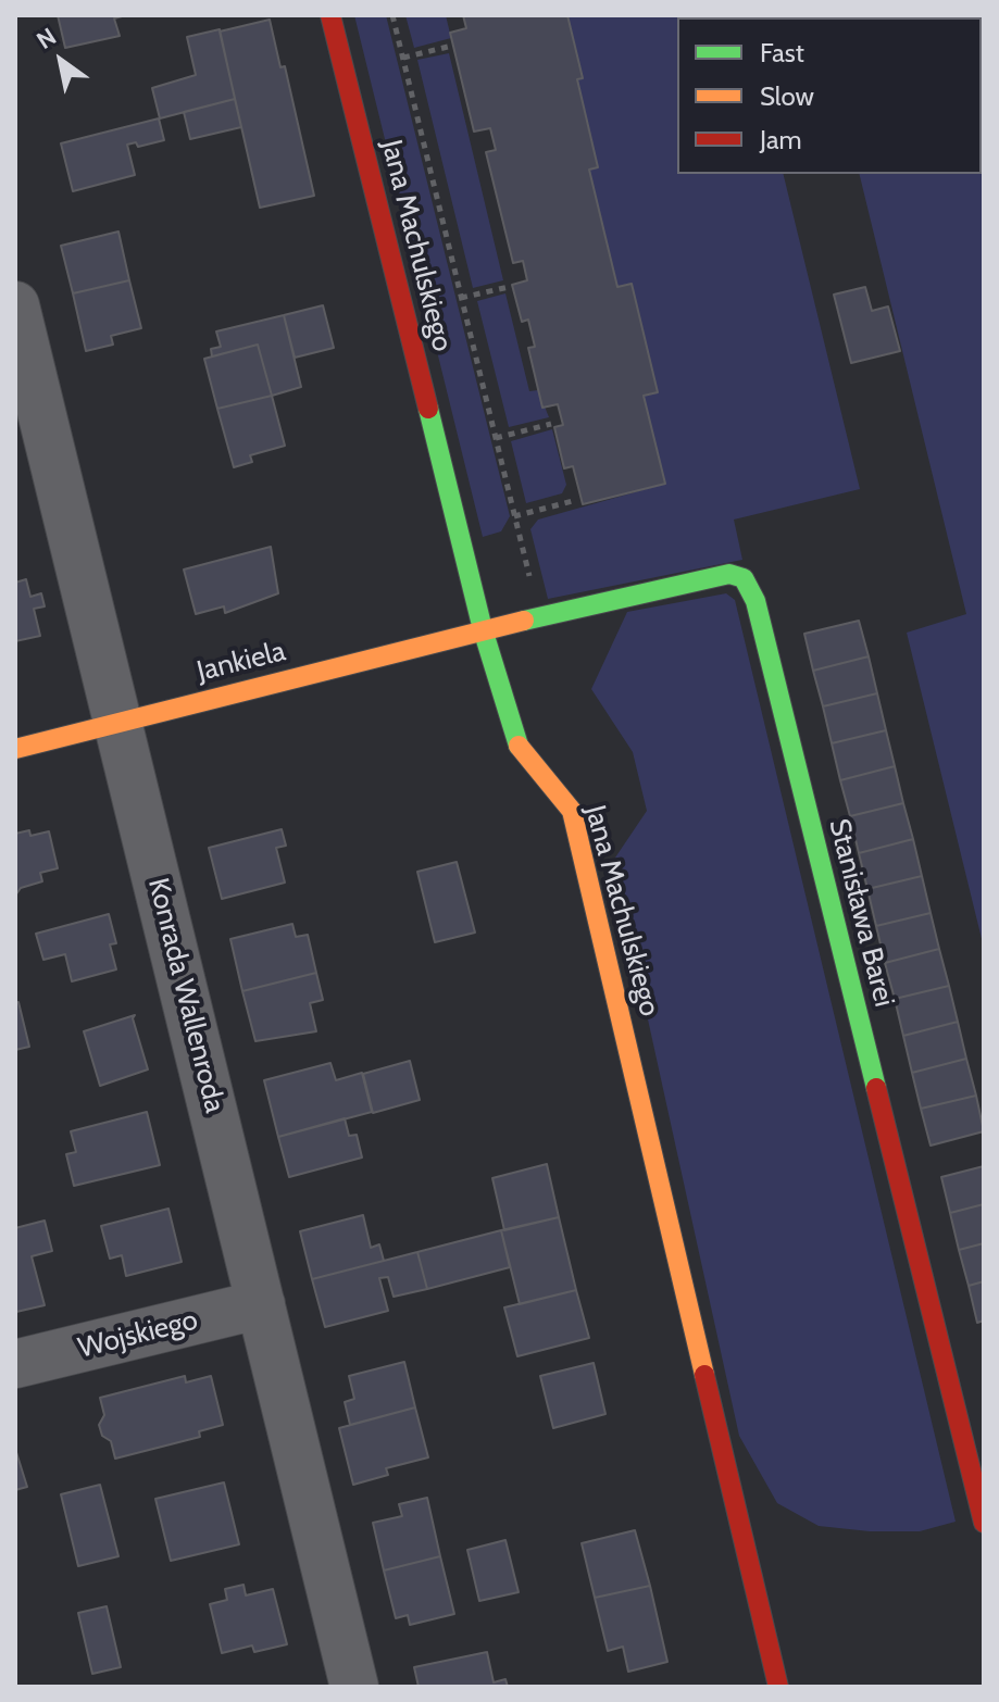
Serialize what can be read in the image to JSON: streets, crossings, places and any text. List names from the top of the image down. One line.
{"streets":{"street":["Jana Machulskiego","Jankiela","Stanisława Barei","Konrada Wallenroda","Wojskiego"]},"crossings":[["Jana Machulskiego","Jankiela"],["Jana Machulskiego","Stanisława Barei"],["Jankiela","Stanisława Barei"],["Jankiela","Konrada Wallenroda"],["Konrada Wallenroda","Wojskiego"]],"legend":["Fast","Slow","Jam"],"north":"top left"}
